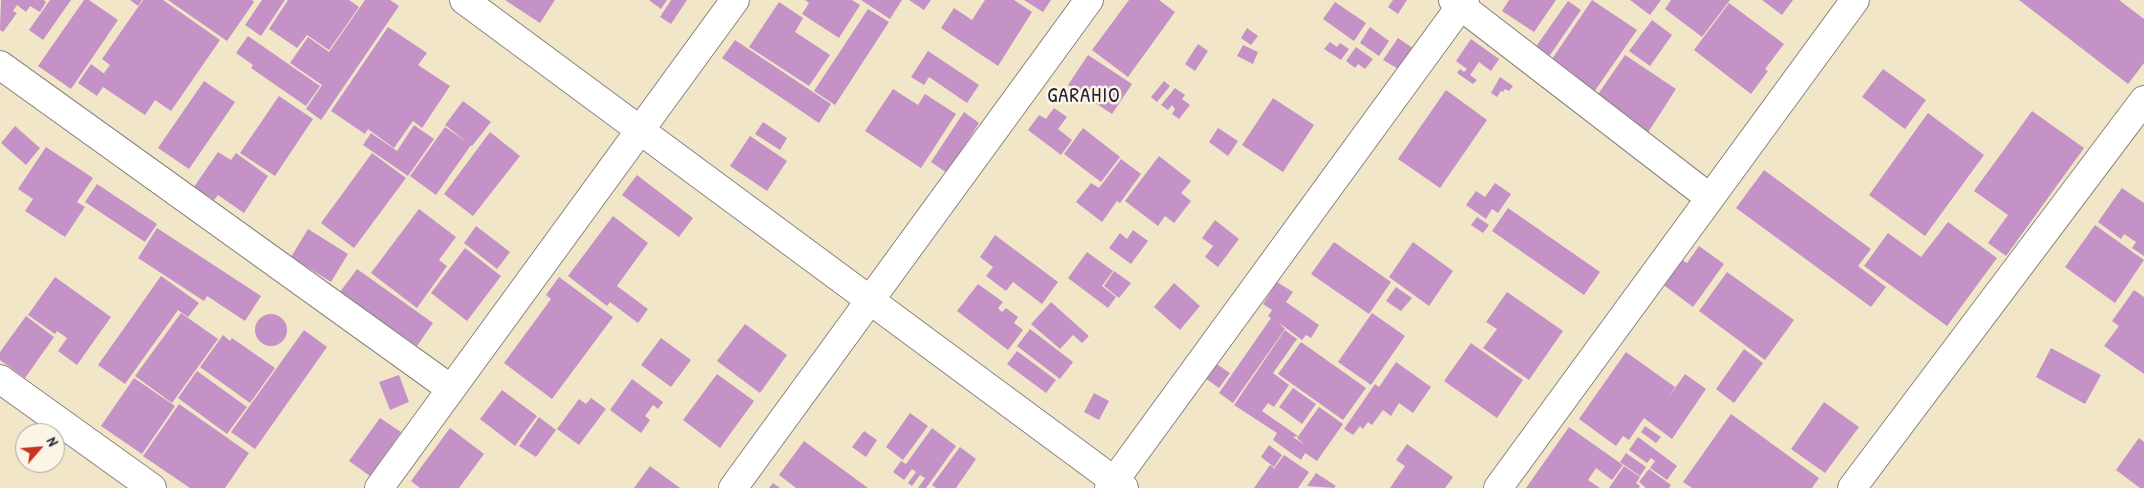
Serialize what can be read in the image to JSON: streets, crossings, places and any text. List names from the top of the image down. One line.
{"districts":["GARAHIO"],"north":"top right"}
